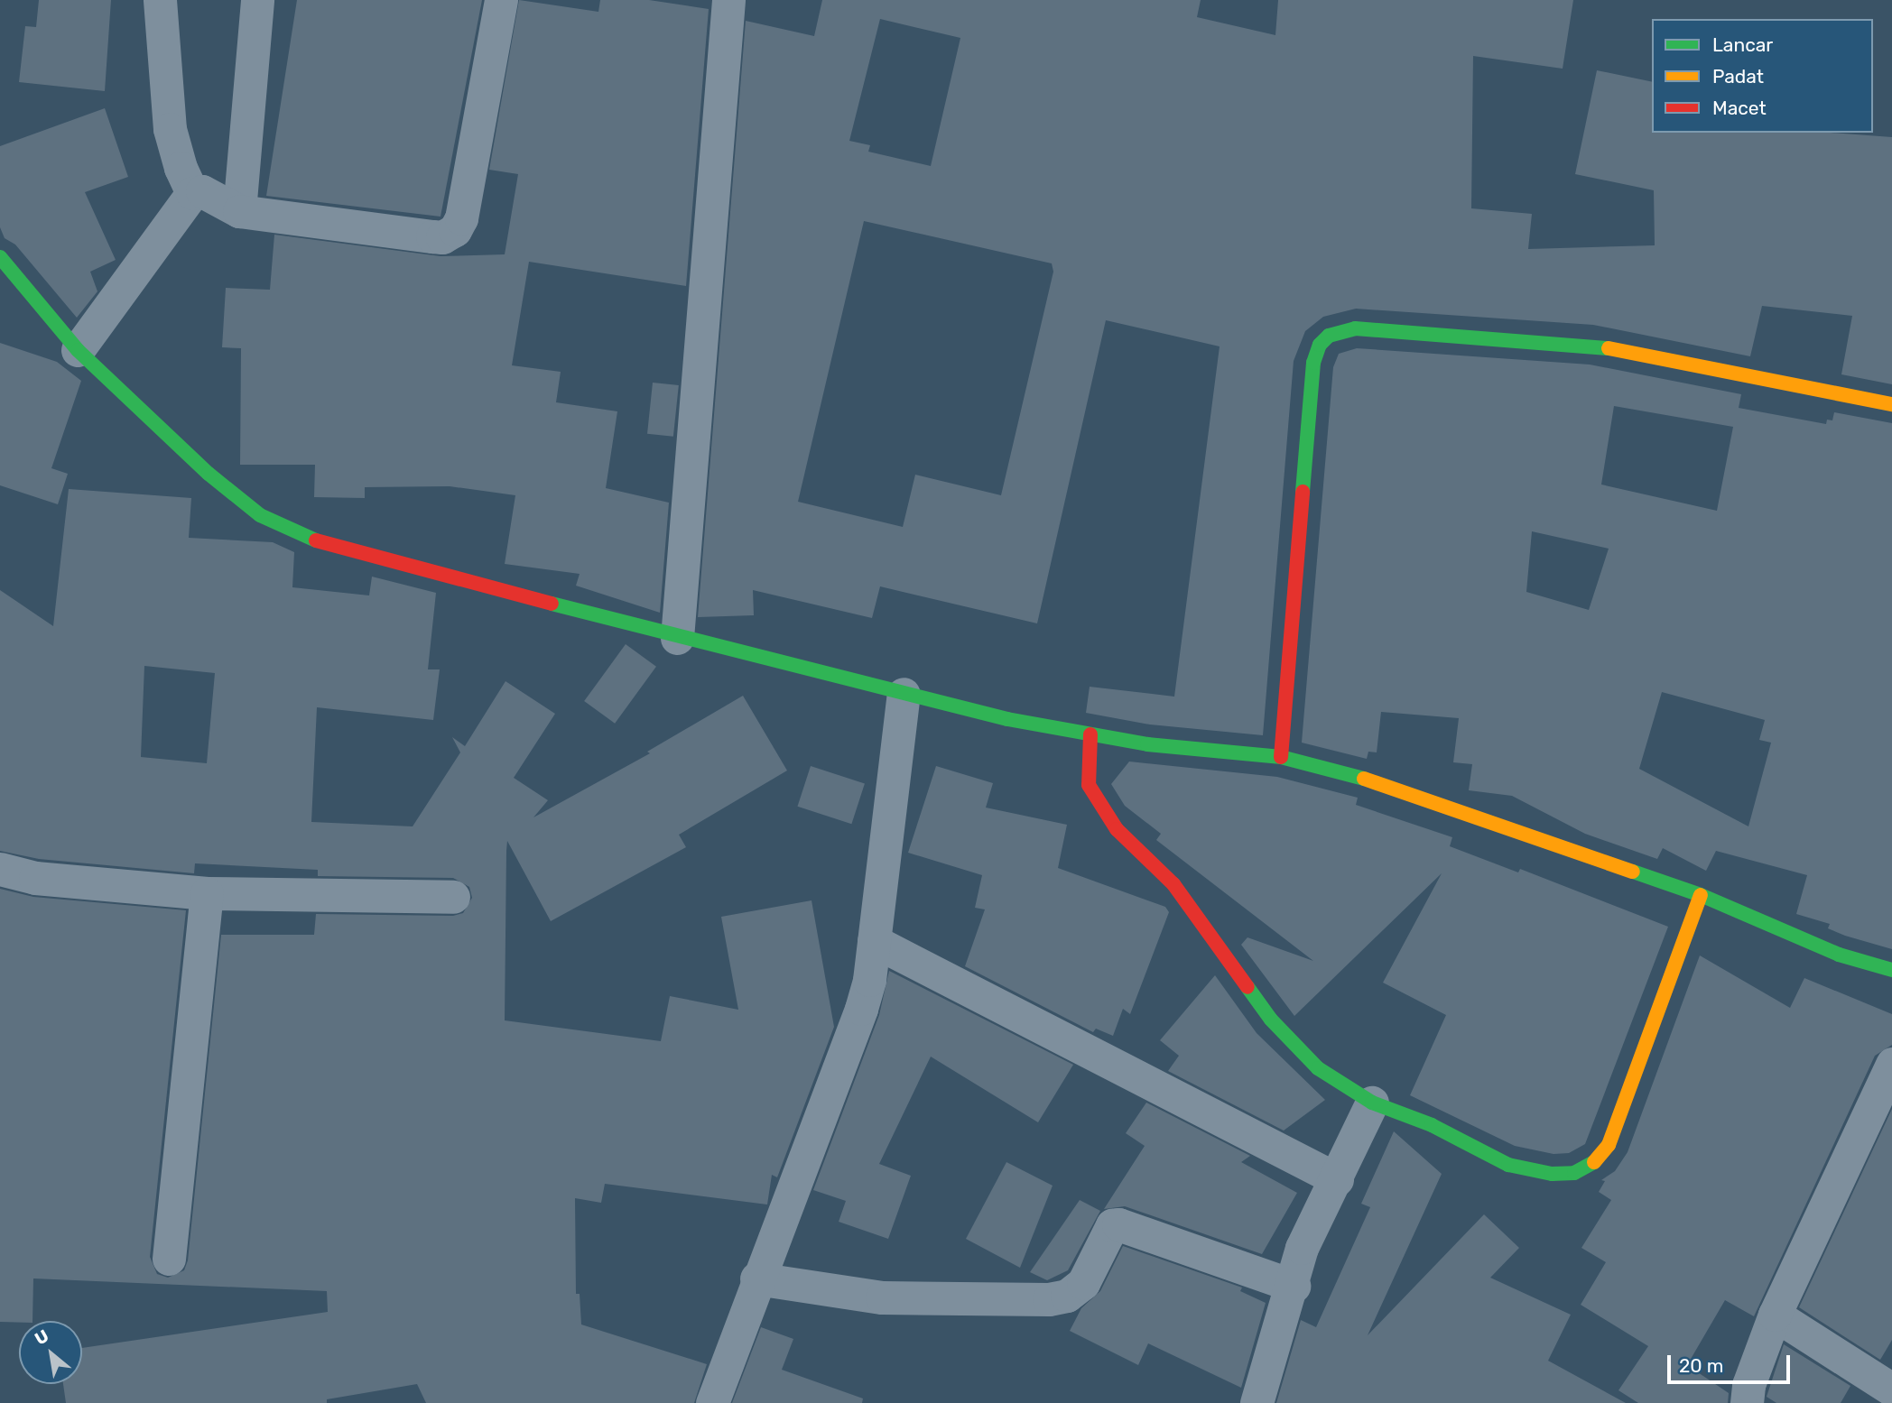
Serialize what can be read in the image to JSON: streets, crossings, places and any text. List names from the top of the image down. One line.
{"legend":["Lancar","Padat","Macet"],"scale_bar":"20 m","north":"top left"}
